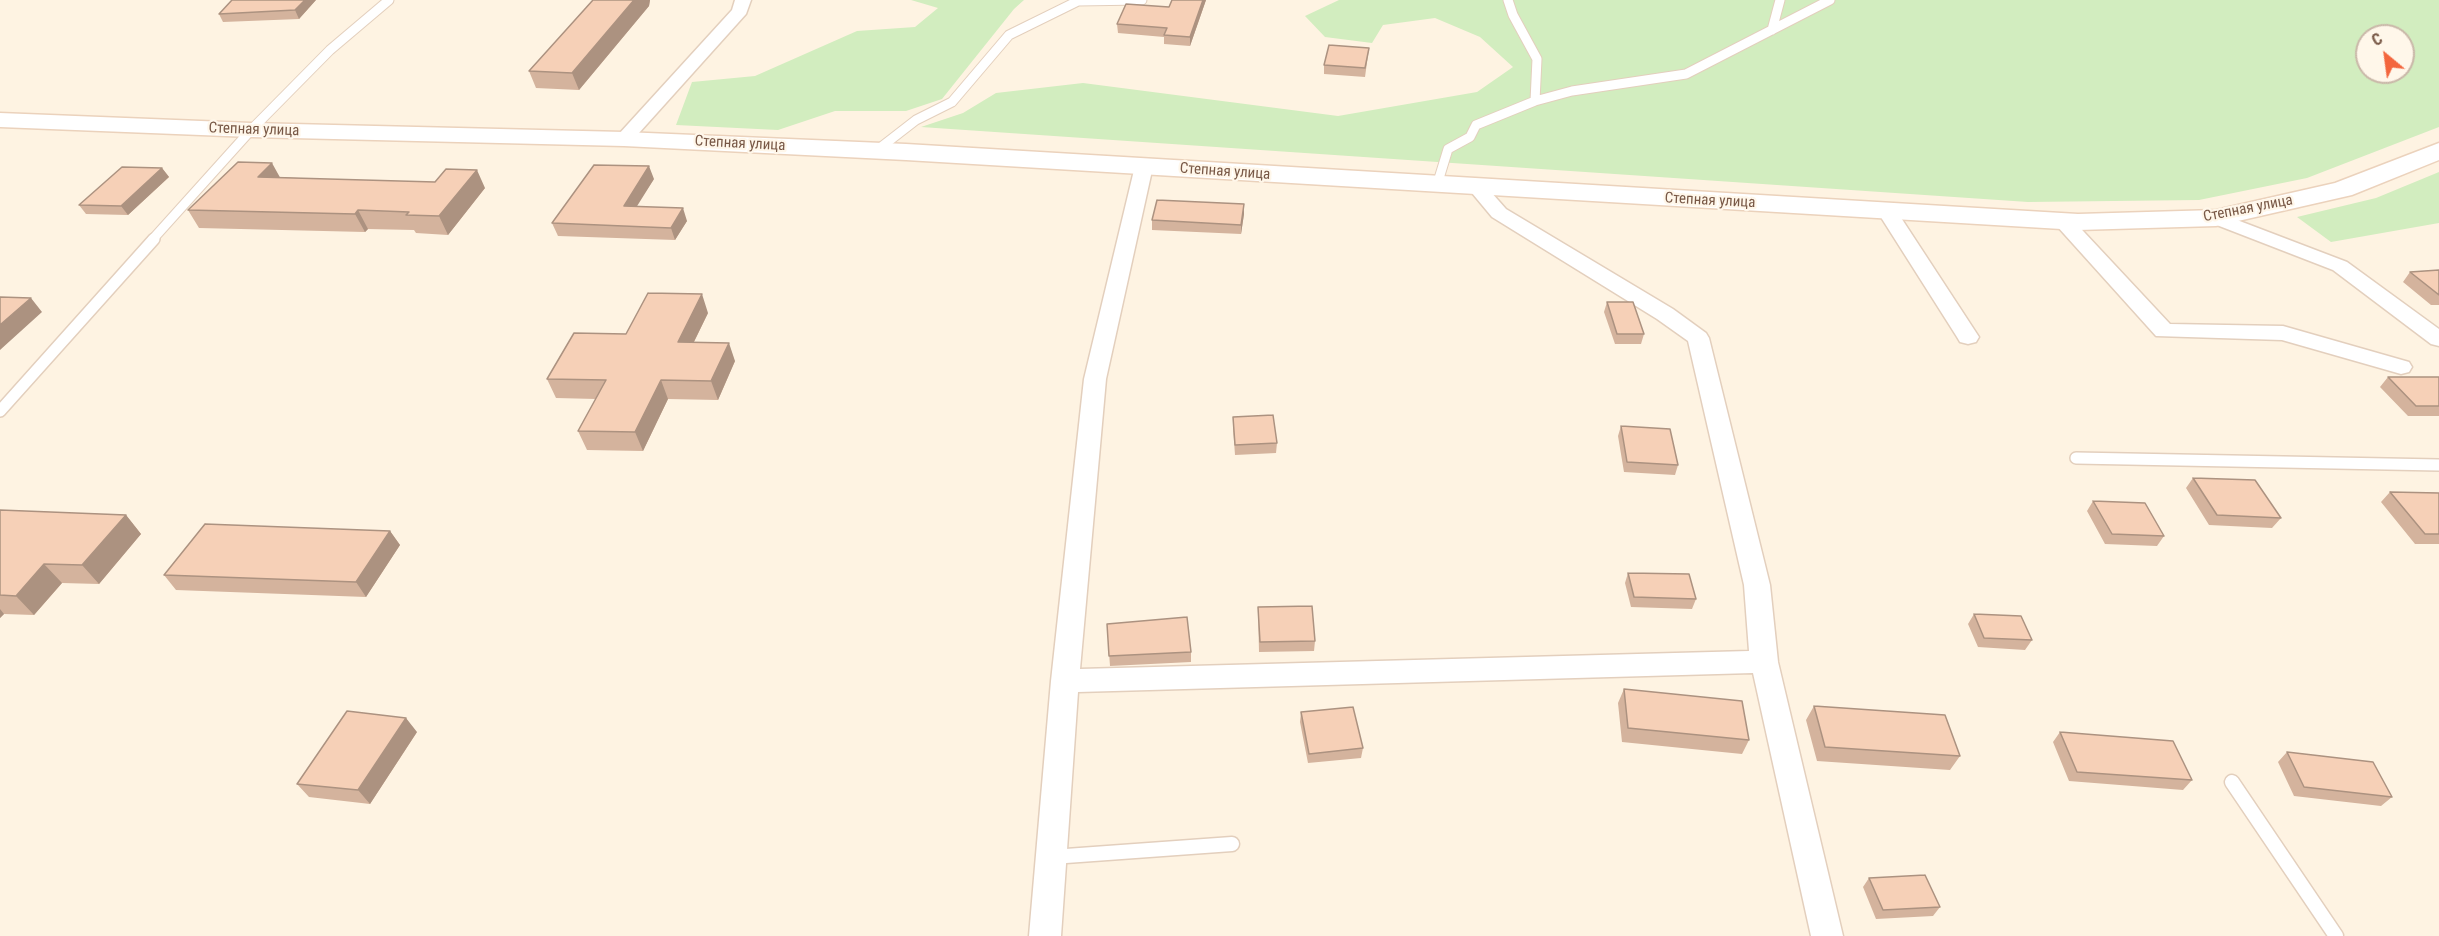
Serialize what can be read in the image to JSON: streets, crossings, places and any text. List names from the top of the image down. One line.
{"streets":{"street":["Степная улица"]},"north":"top left"}
